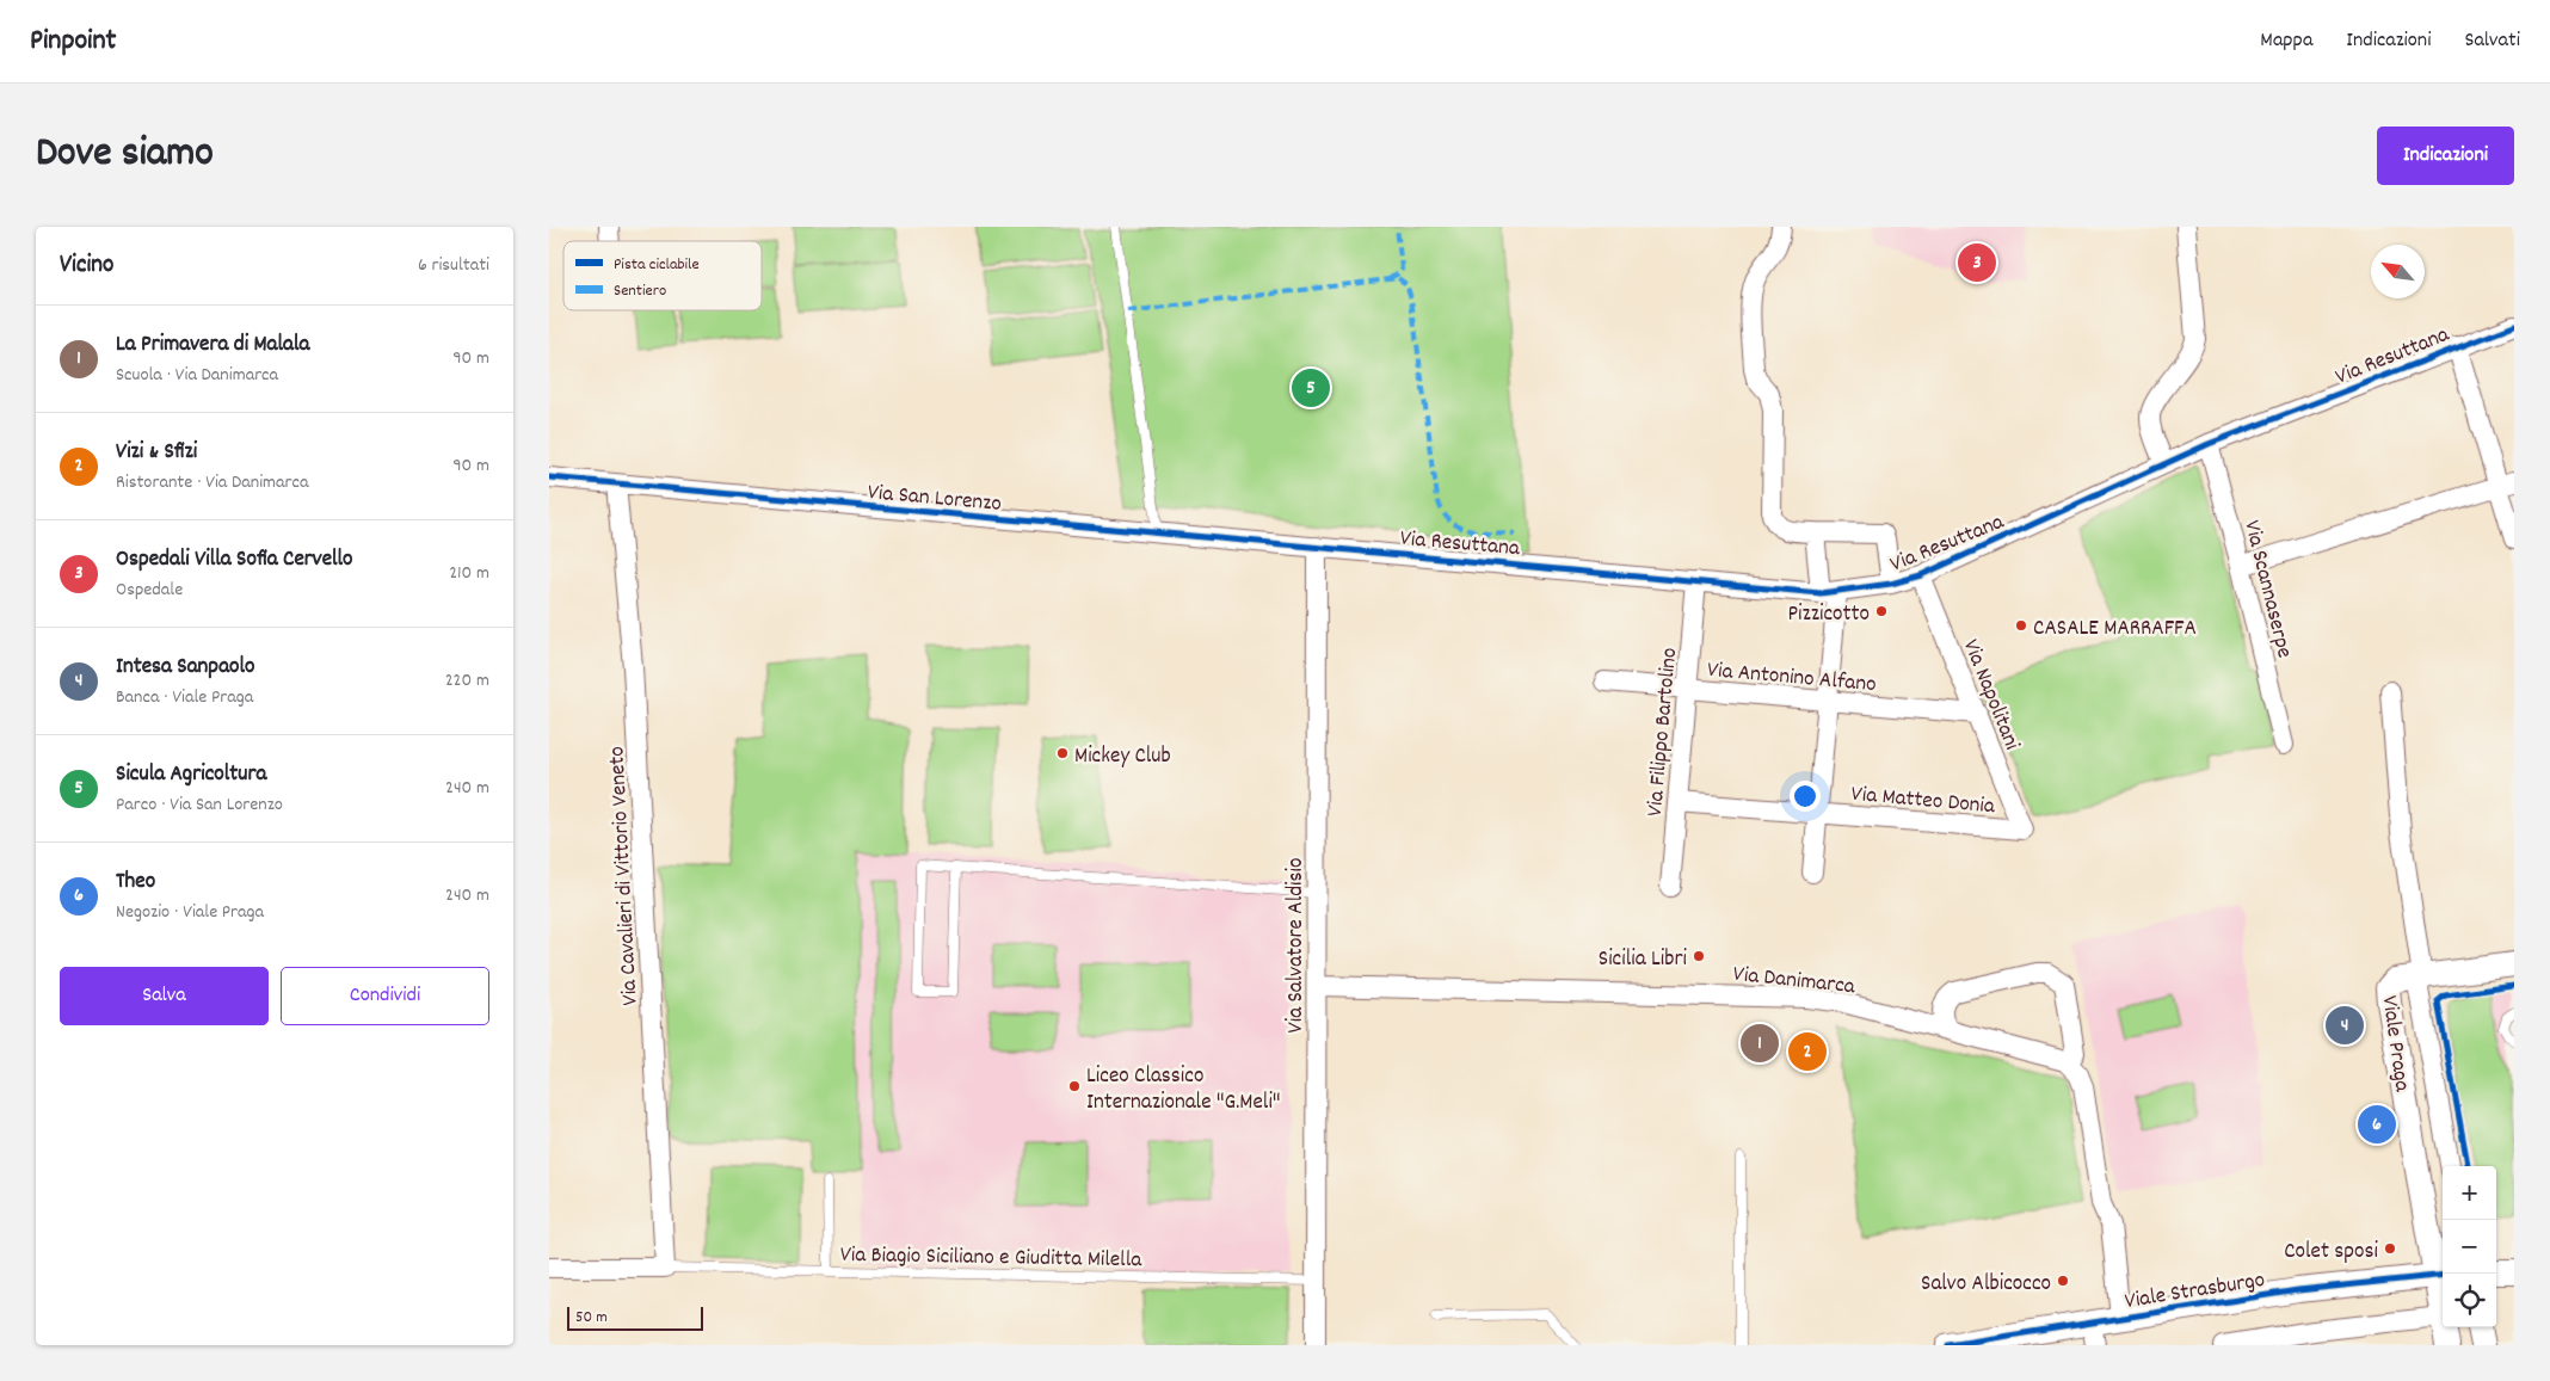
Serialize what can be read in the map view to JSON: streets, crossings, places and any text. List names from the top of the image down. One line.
{"streets":{"street":["Via Resuttana","Via San Lorenzo","Via Scannaserpe","Via Antonino Alfano","Via Napolitani","Via Filippo Bartolino","Via Matteo Donia","Via Cavalieri di Vittorio Veneto","Via Salvatore Aldisio","Via Danimarca","Viale Praga","Viale Strasburgo"],"lane":["Via Biagio Siciliano e Giuditta Milella"]},"crossings":[["Via Resuttana","Via San Lorenzo"],["Via Resuttana","Via Scannaserpe"],["Via Resuttana","Via Napolitani"],["Via Resuttana","Via Filippo Bartolino"],["Via Resuttana","Via Salvatore Aldisio"],["Via San Lorenzo","Via Cavalieri di Vittorio Veneto"],["Via San Lorenzo","Via Salvatore Aldisio"],["Via Antonino Alfano","Via Napolitani"],["Via Antonino Alfano","Via Filippo Bartolino"],["Via Napolitani","Via Matteo Donia"],["Via Filippo Bartolino","Via Matteo Donia"],["Via Cavalieri di Vittorio Veneto","Via Biagio Siciliano e Giuditta Milella"],["Via Salvatore Aldisio","Via Danimarca"],["Via Salvatore Aldisio","Via Biagio Siciliano e Giuditta Milella"],["Viale Praga","Viale Strasburgo"]],"places":["Pizzicotto","CASALE MARRAFFA","Mickey Club","Sicilia Libri","Liceo Classico Internazionale \"G.Meli\"","Colet sposi","Salvo Albicocco"],"legend":["Pista ciclabile","Sentiero"],"scale_bar":"50 m","north":"top left","page":{"header":"Pinpoint","nav":["Mappa","Indicazioni","Salvati"],"title":"Dove siamo","buttons":["Indicazioni",["Salva","Condividi"]],"heading":["Vicino","6 risultati"],"pins":["3","5","4","1","2","6"],"list":[{"mark":"1","name":"La Primavera di Malala","note":"Scuola · Via Danimarca","value":"90 m"},{"mark":"2","name":"Vizi & Sfizi","note":"Ristorante · Via Danimarca","value":"90 m"},{"mark":"3","name":"Ospedali Villa Sofia Cervello","note":"Ospedale","value":"210 m"},{"mark":"4","name":"Intesa Sanpaolo","note":"Banca · Viale Praga","value":"220 m"},{"mark":"5","name":"Sicula Agricoltura","note":"Parco · Via San Lorenzo","value":"240 m"},{"mark":"6","name":"Theo","note":"Negozio · Viale Praga","value":"240 m"}],"map_buttons":["+","−"],"scale":"50 m"}}
